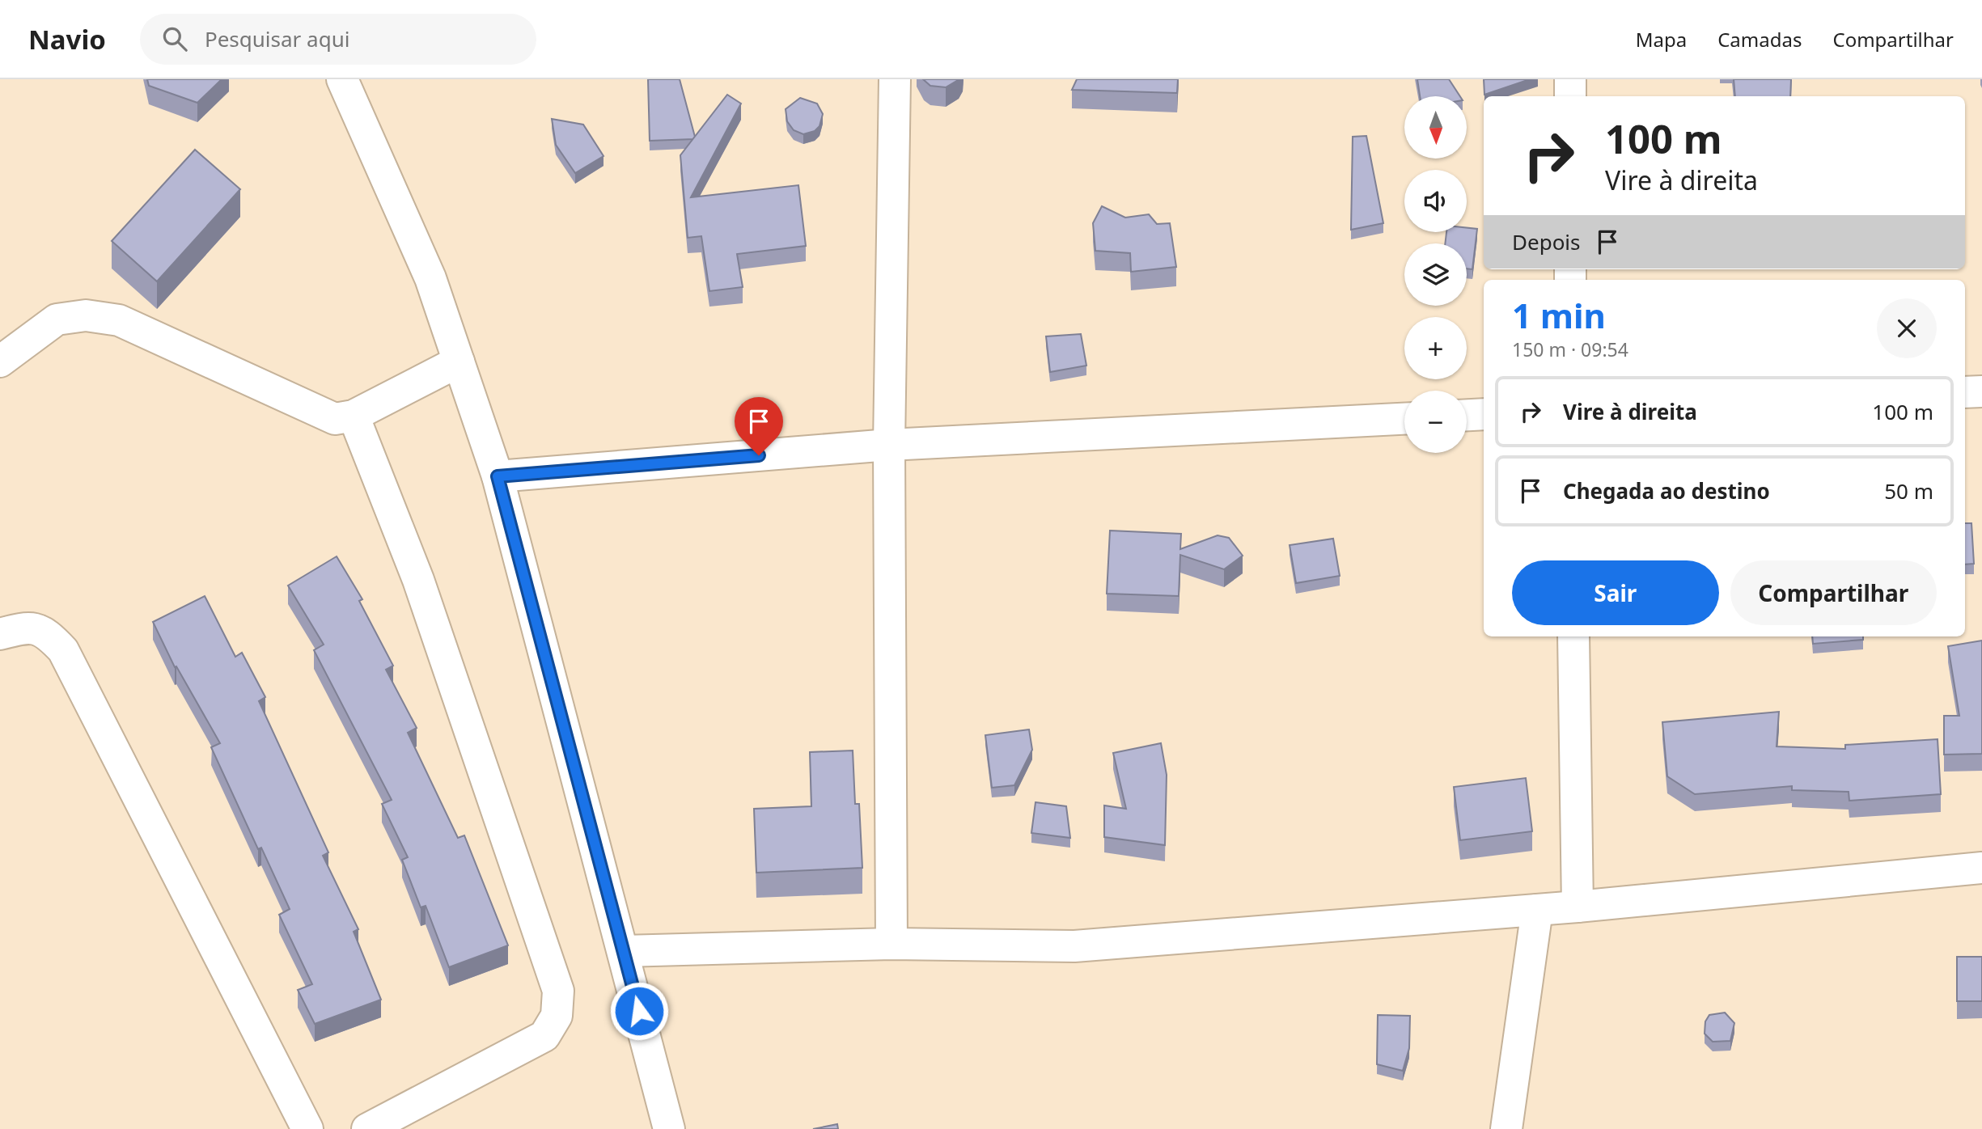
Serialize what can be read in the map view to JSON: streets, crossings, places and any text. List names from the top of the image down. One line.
{"north":"bottom","page":{"header":"Navio","search":"Pesquisar aqui","nav":["Mapa","Camadas","Compartilhar"],"map_buttons":["+","−"],"turn":["100 m","Vire à direita"],"then":"Depois","heading":["1 min","150 m · 09:54"],"list":[{"name":"Vire à direita","value":"100 m"},{"name":"Chegada ao destino","value":"50 m"}],"buttons":["Sair","Compartilhar"]}}
